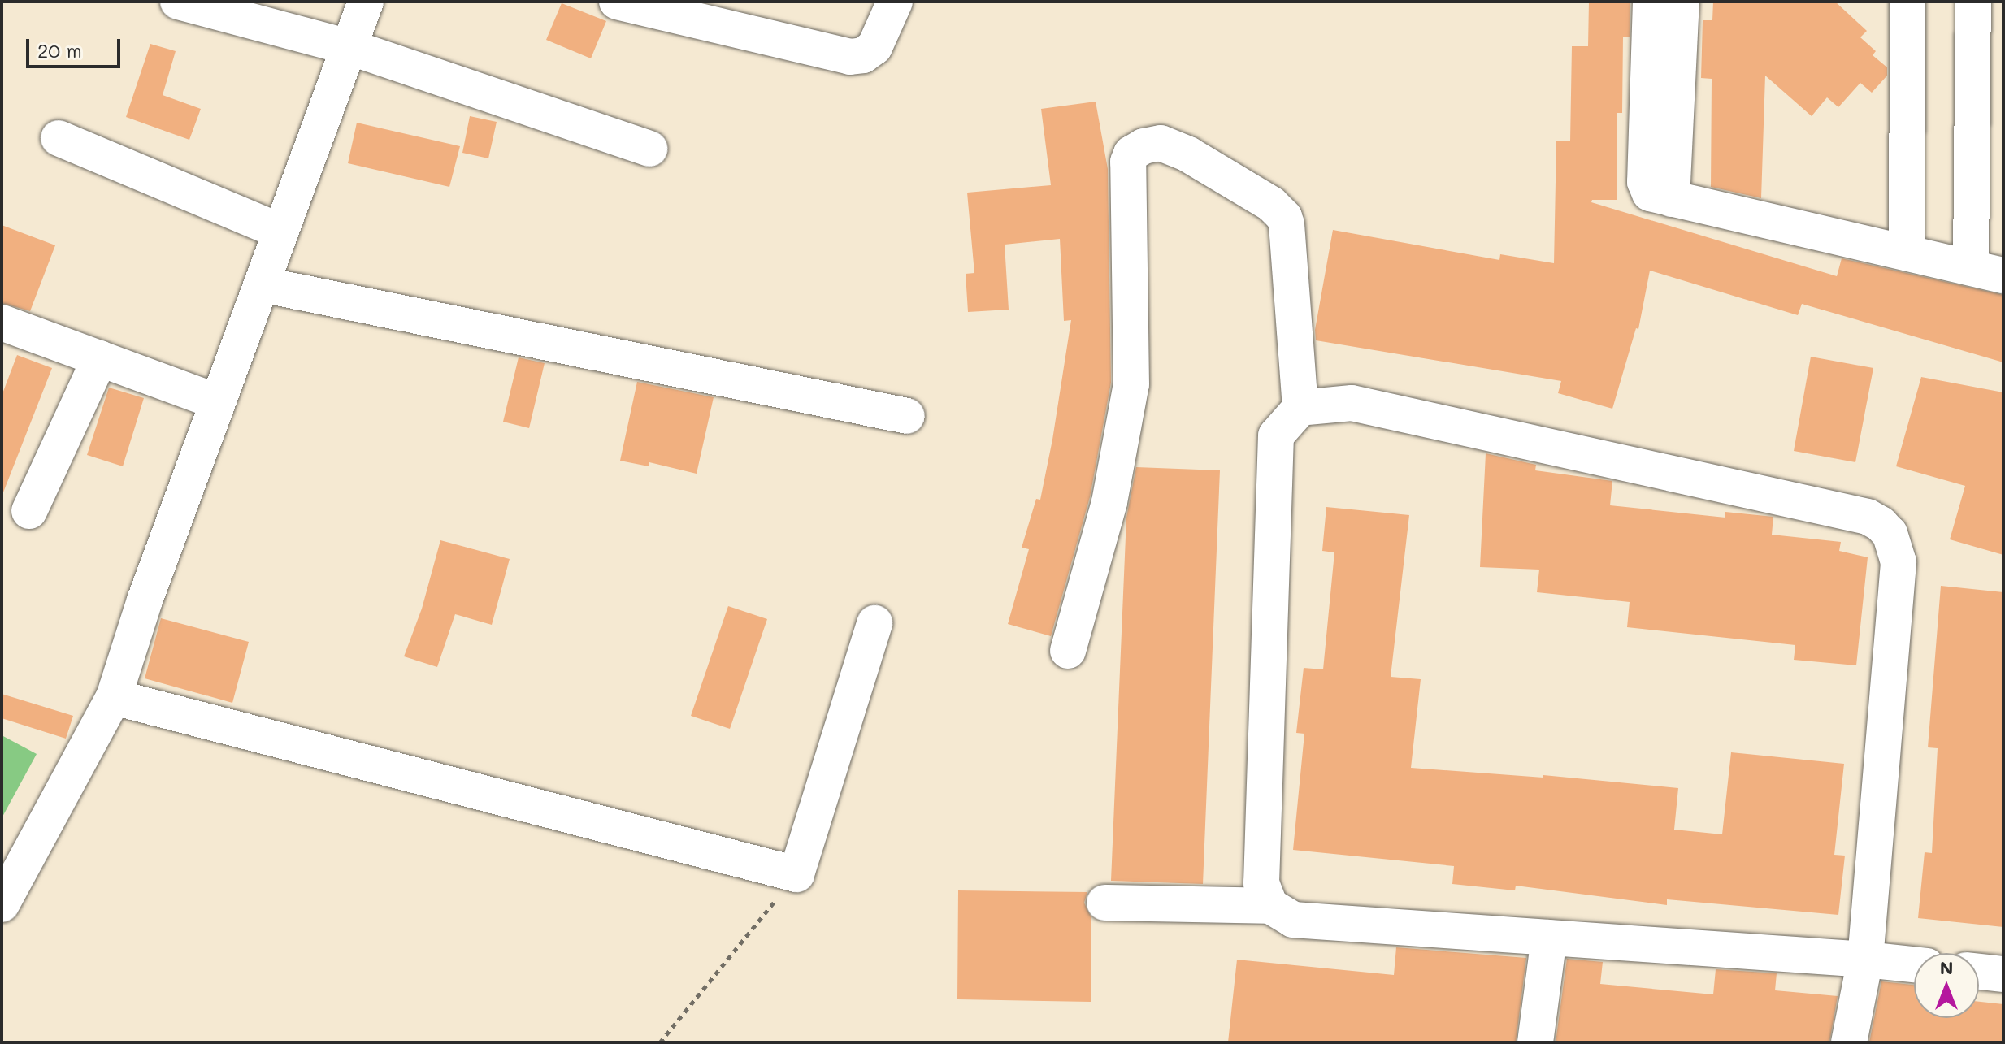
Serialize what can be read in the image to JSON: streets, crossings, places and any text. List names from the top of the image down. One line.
{"scale_bar":"20 m","north":"top"}
